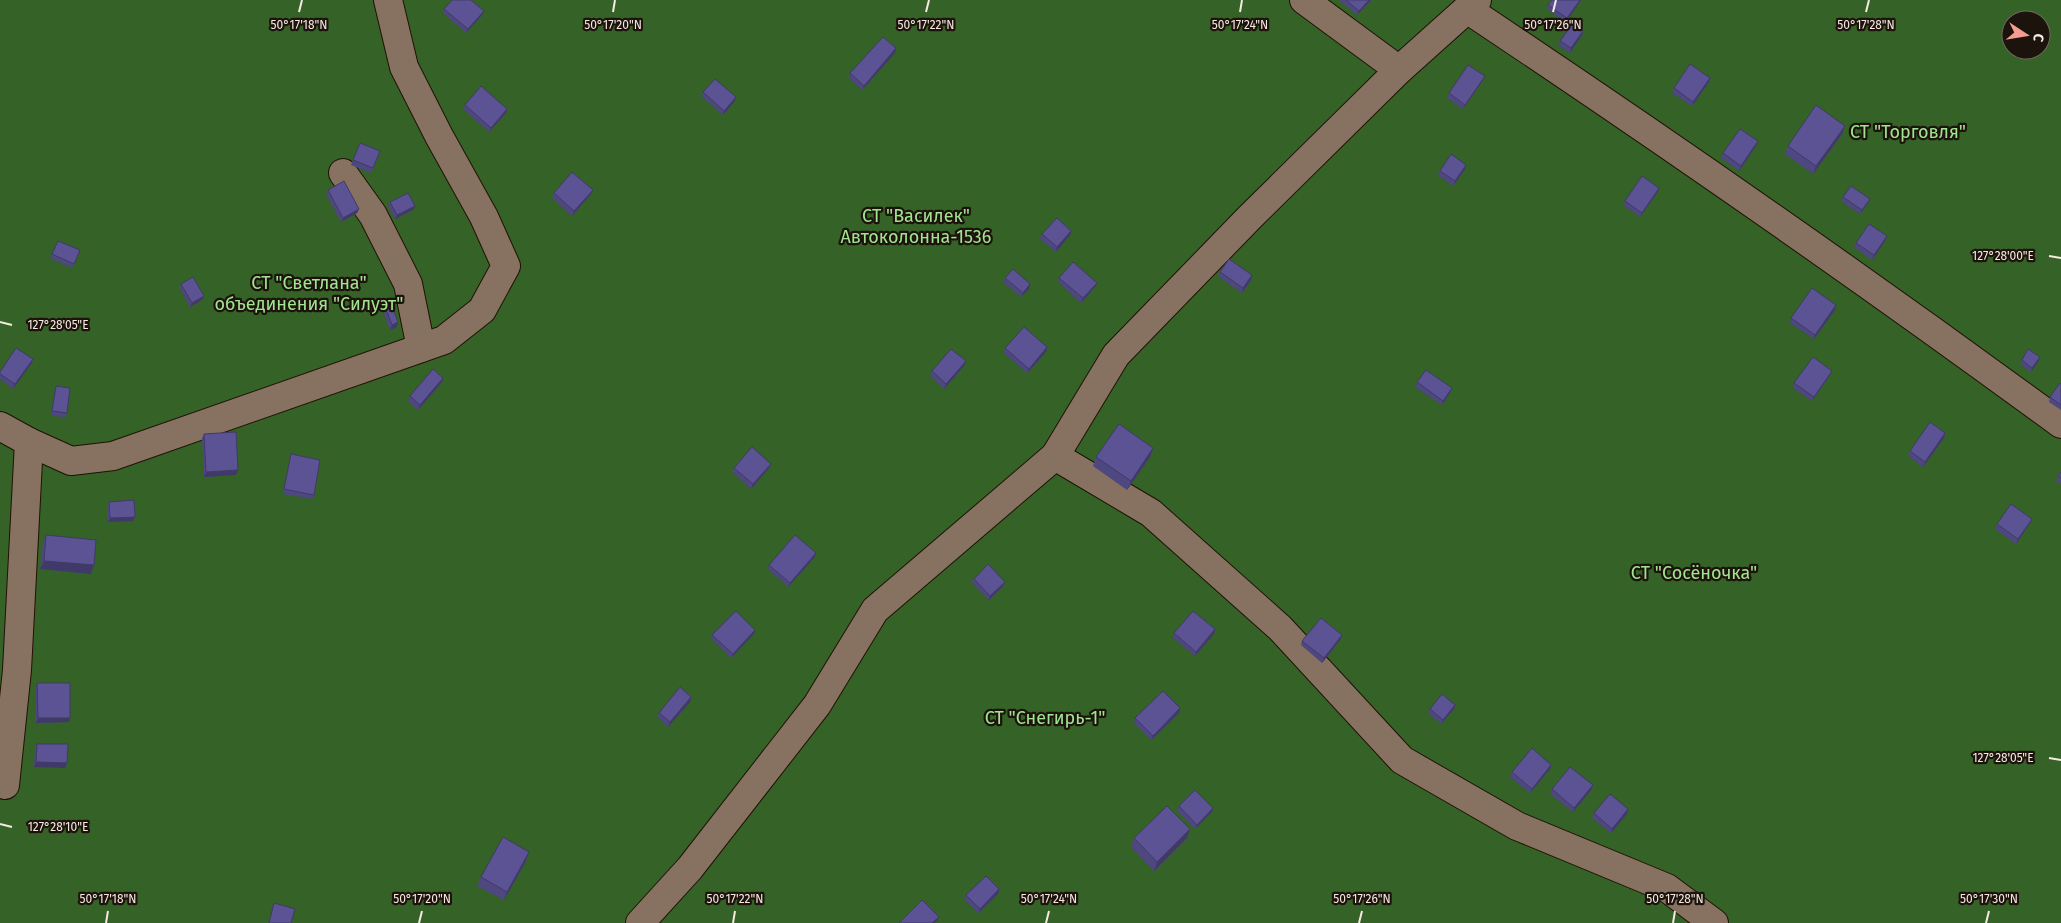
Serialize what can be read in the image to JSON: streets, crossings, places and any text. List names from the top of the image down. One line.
{"parks":["СТ \"Торговля\"","СТ \"Василек\" Автоколонна-1536","СТ \"Светлана\" объединения \"Силуэт\"","СТ \"Сосёночка\"","СТ \"Снегирь-1\""],"north":"right","coordinates":["50°17'18\"N","50°17'20\"N","50°17'22\"N","50°17'24\"N","50°17'26\"N","50°17'28\"N","127°28'00\"E","127°28'05\"E","127°28'10\"E","50°17'30\"N"]}
